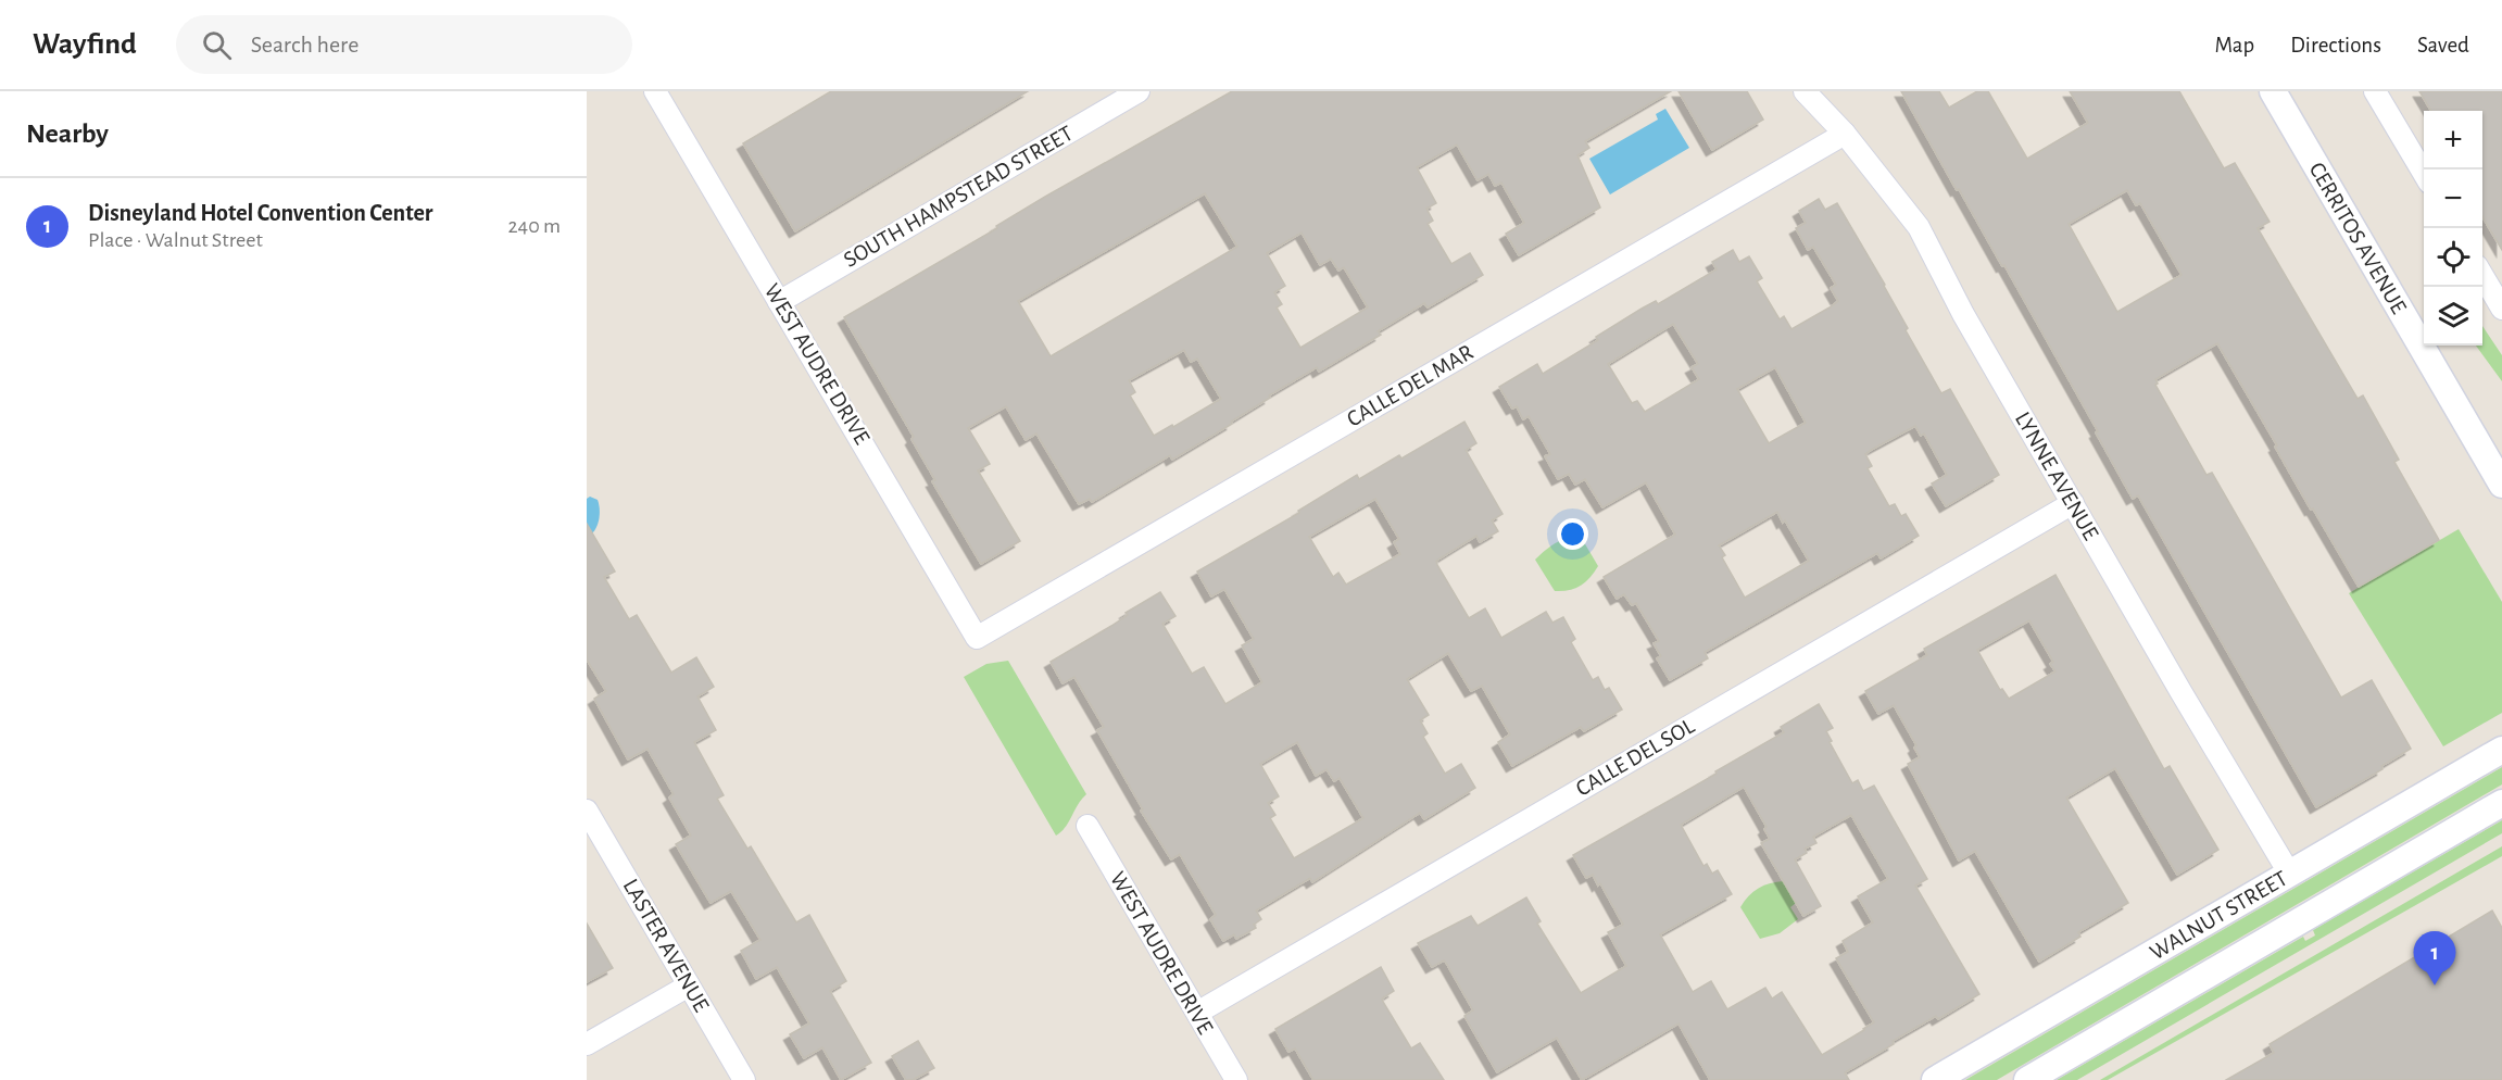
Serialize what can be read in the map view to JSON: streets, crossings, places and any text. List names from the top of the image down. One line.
{"streets":{"street":["SOUTH HAMPSTEAD STREET","CERRITOS AVENUE","WEST AUDRE DRIVE","CALLE DEL MAR","LYNNE AVENUE","CALLE DEL SOL","WALNUT STREET","LASTER AVENUE"]},"crossings":[["SOUTH HAMPSTEAD STREET","WEST AUDRE DRIVE"],["WEST AUDRE DRIVE","CALLE DEL MAR"],["WEST AUDRE DRIVE","CALLE DEL SOL"],["CALLE DEL MAR","LYNNE AVENUE"],["LYNNE AVENUE","CALLE DEL SOL"],["LYNNE AVENUE","WALNUT STREET"]],"page":{"header":"Wayfind","search":"Search here","nav":["Map","Directions","Saved"],"heading":"Nearby","map_buttons":["+","−"],"list":[{"mark":"1","name":"Disneyland Hotel Convention Center","note":"Place · Walnut Street","value":"240 m"}],"pins":"1"}}
